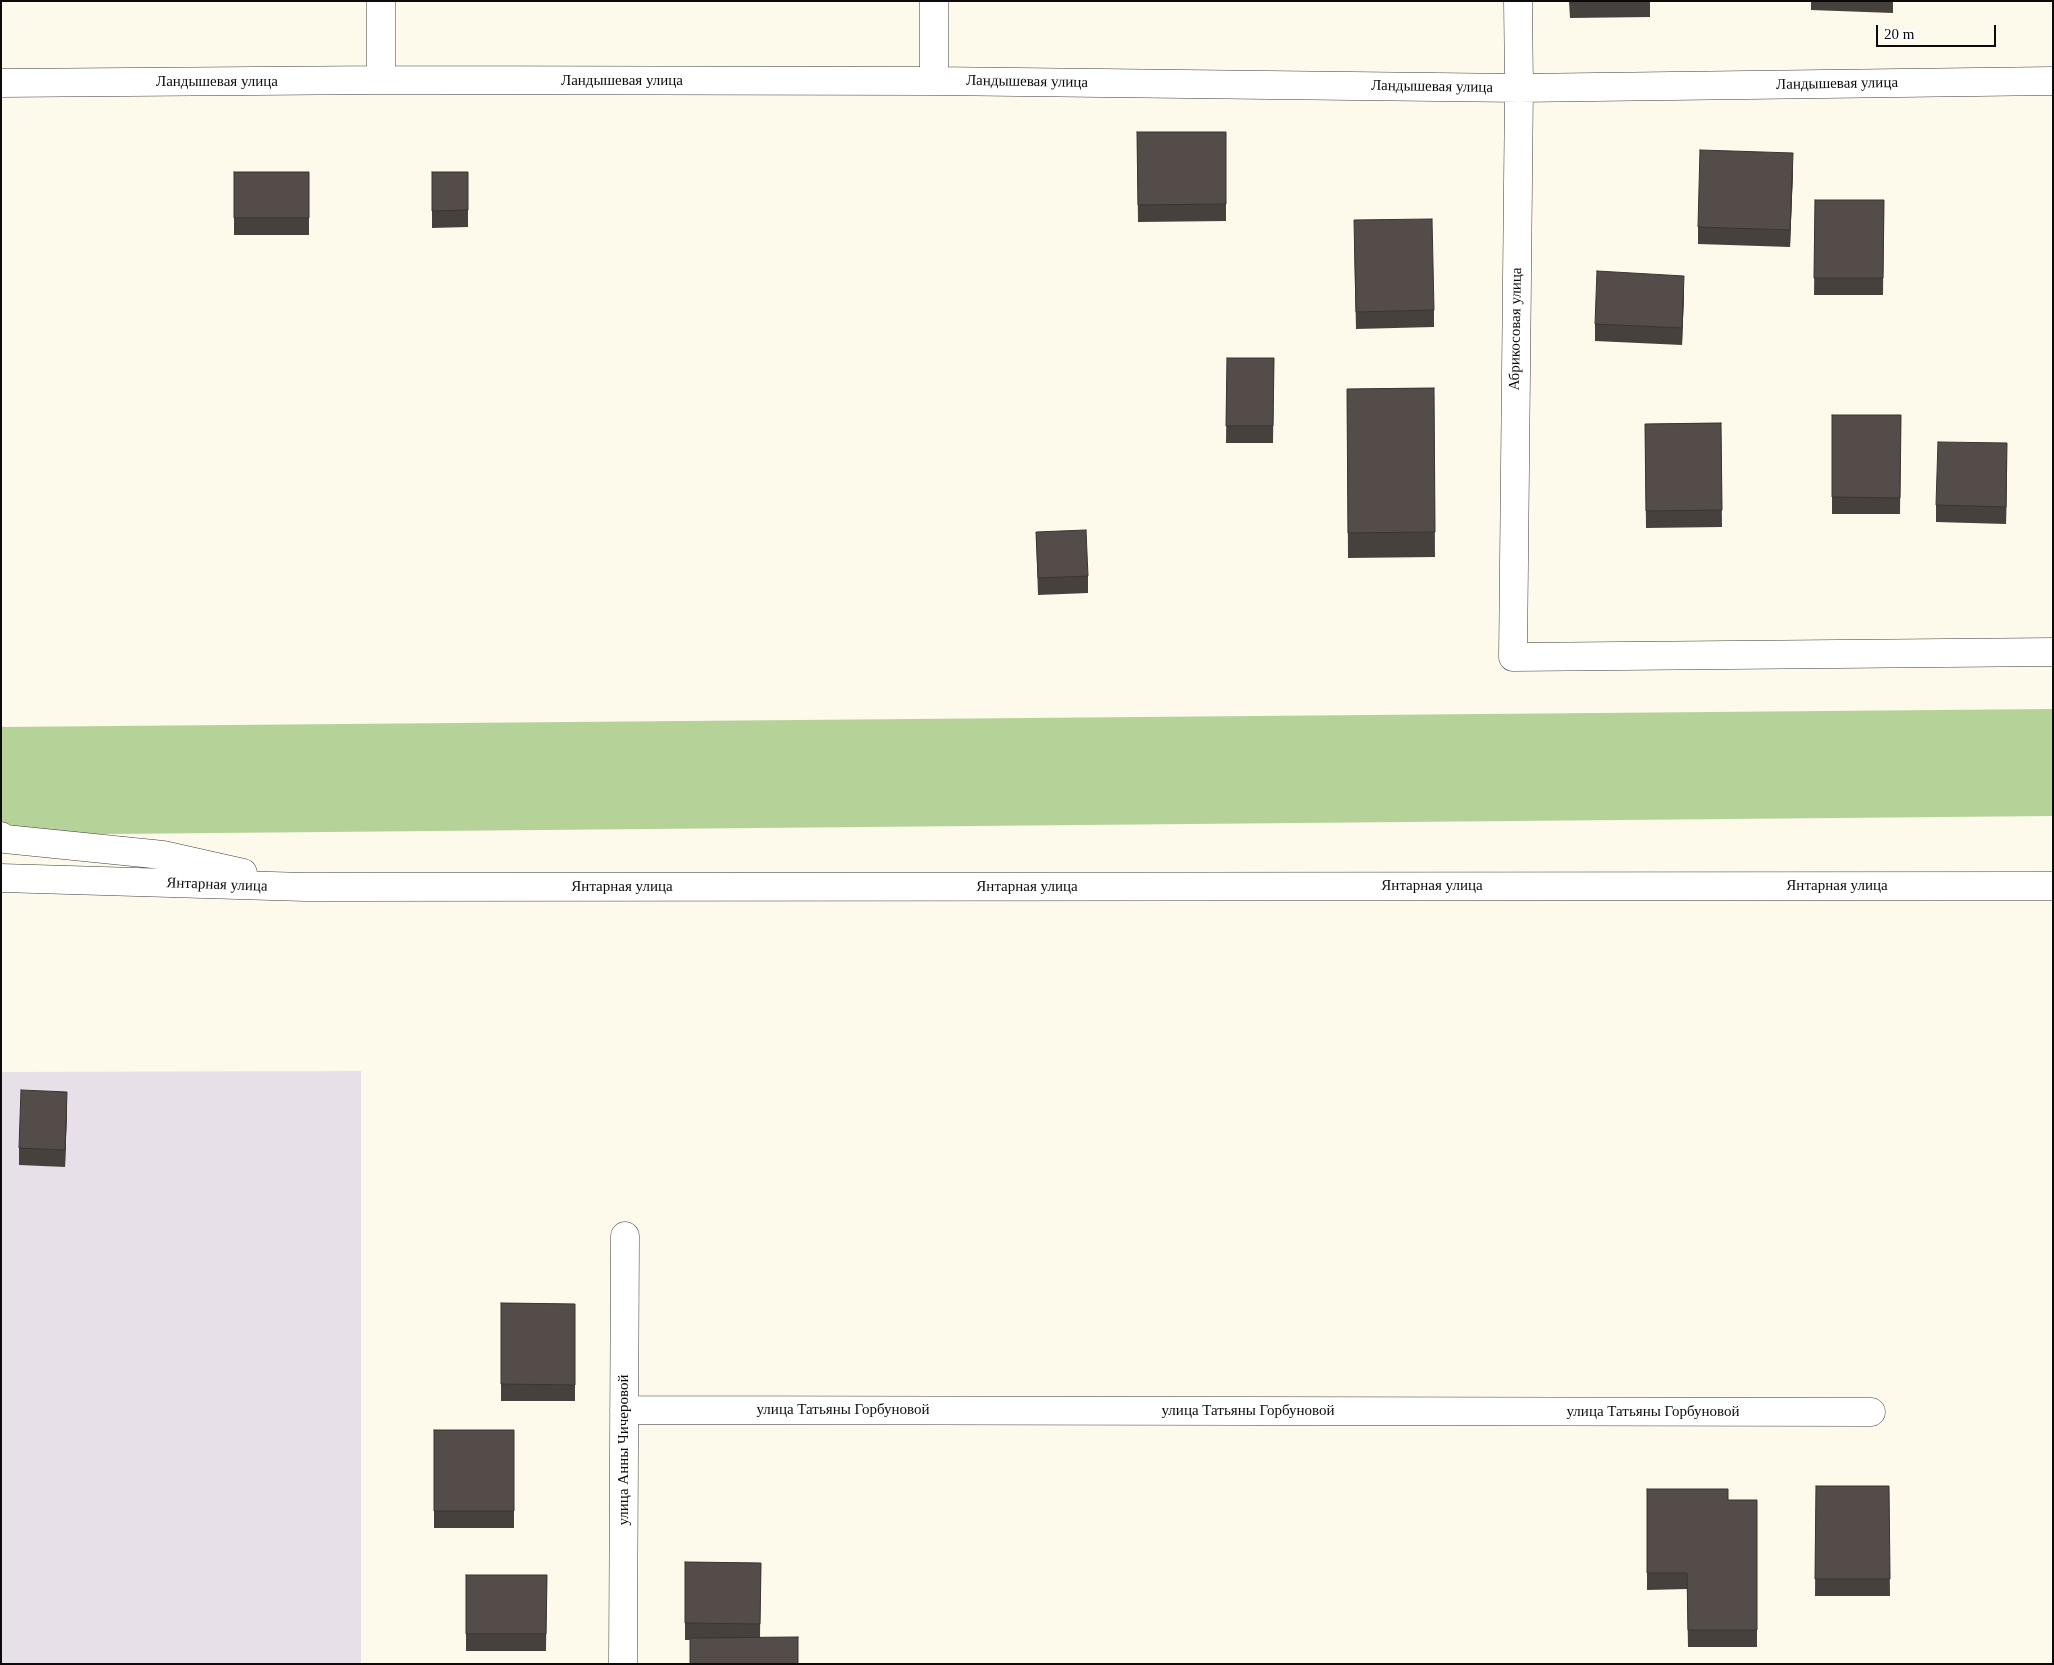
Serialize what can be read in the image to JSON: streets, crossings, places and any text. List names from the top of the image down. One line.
{"streets":{"street":["Ландышевая улица","Абрикосовая улица","Янтарная улица","улица Татьяны Горбуновой","улица Анны Чичеровой"]},"crossings":[["Ландышевая улица","Абрикосовая улица"],["улица Татьяны Горбуновой","улица Анны Чичеровой"]],"scale_bar":"20 m"}
